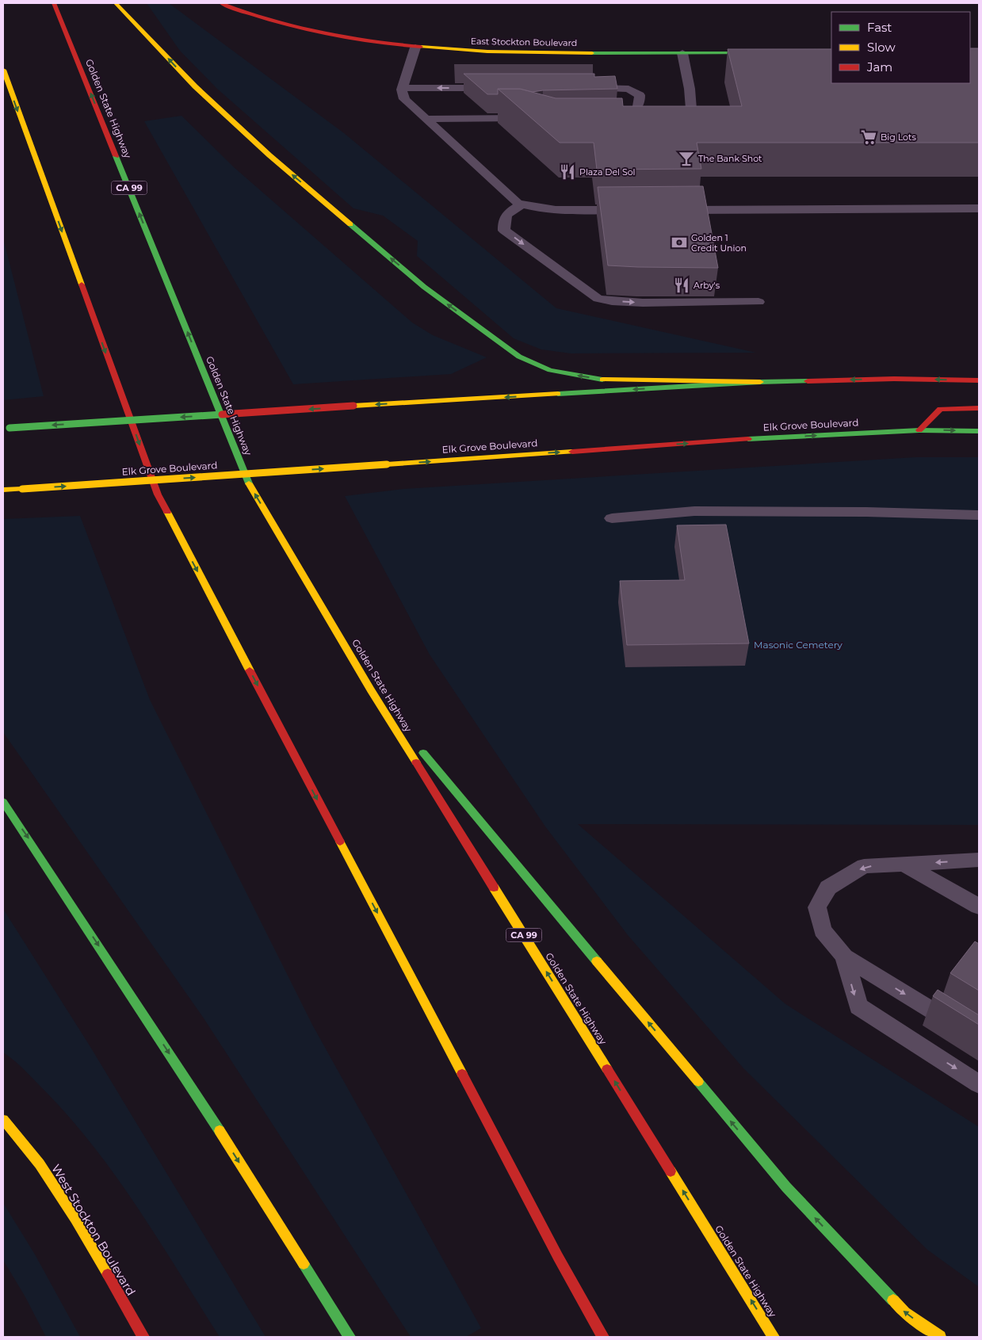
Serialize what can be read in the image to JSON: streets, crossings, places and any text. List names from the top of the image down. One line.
{"streets":{"main road":["East Stockton Boulevard","Golden State Highway","CA 99","Elk Grove Boulevard","West Stockton Boulevard"]},"parks":["Masonic Cemetery"],"places":{"supermarket":["Big Lots"],"bar":["The Bank Shot"],"restaurant":["Plaza Del Sol","Arby's"],"bank":["Golden 1 Credit Union"]},"legend":["Fast","Slow","Jam"]}
